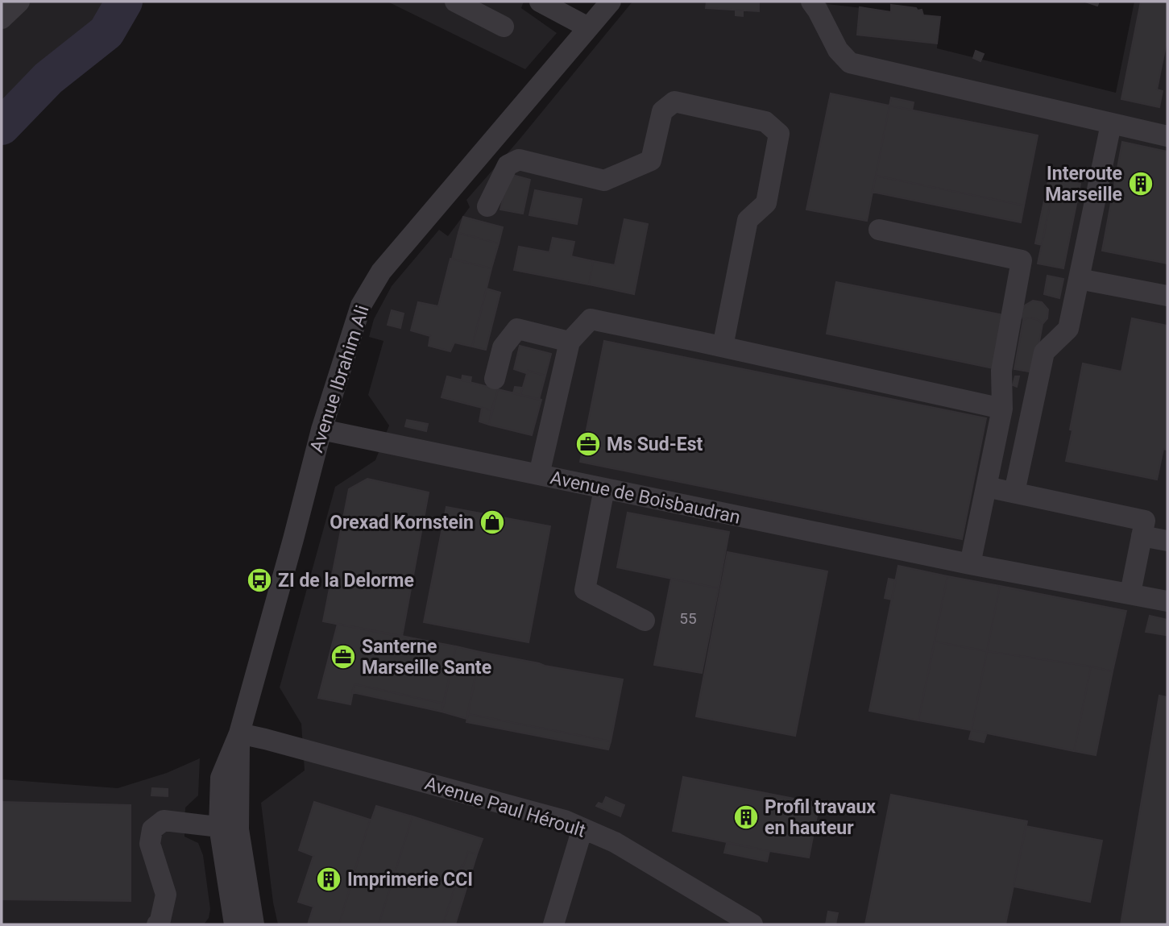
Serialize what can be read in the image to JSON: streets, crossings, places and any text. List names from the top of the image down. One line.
{"streets":{"street":["Avenue Ibrahim Ali","Avenue de Boisbaudran","Avenue Paul Héroult"]},"crossings":[["Avenue Ibrahim Ali","Avenue de Boisbaudran"],["Avenue Ibrahim Ali","Avenue Paul Héroult"]],"places":{"building":["Interoute Marseille","Profil travaux en hauteur","Imprimerie CCI"],"office":["Ms Sud-Est","Santerne Marseille Sante"],"shop":["Orexad Kornstein"],"bus stop":["ZI de la Delorme"]},"house_numbers":["55"]}
